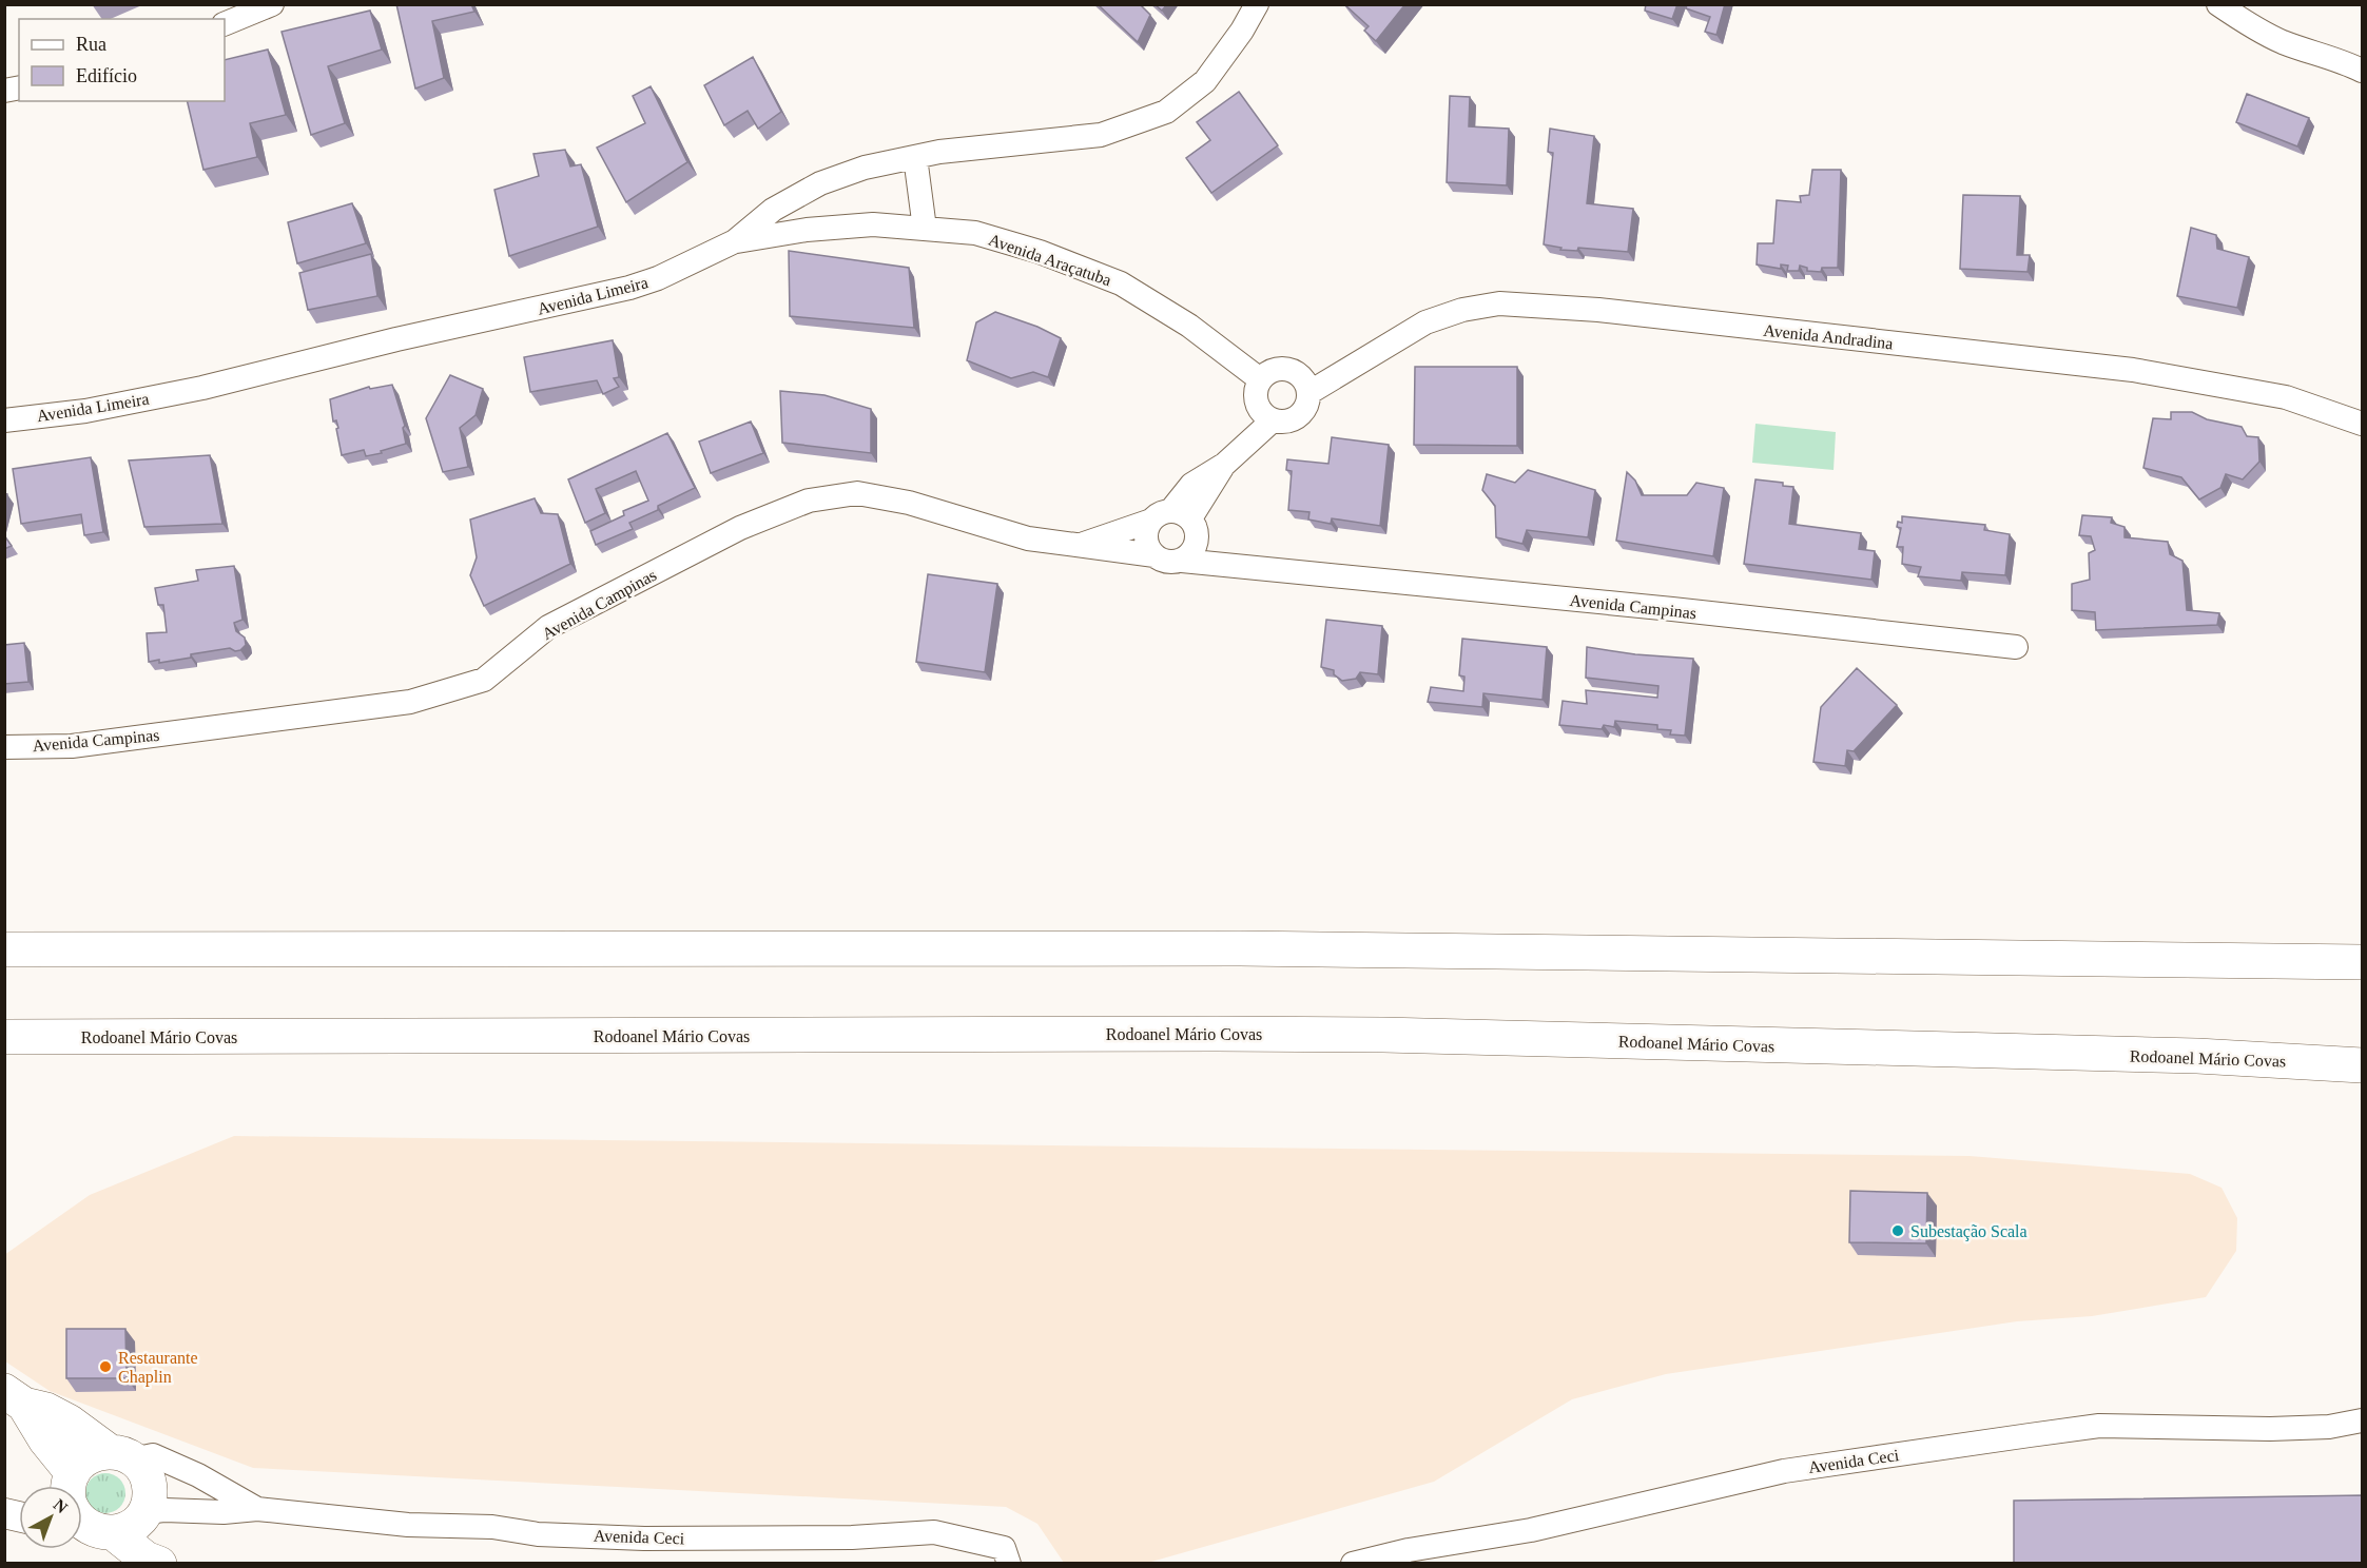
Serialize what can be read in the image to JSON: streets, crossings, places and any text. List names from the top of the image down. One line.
{"streets":{"main road":["Rodoanel Mário Covas"],"street":["Avenida Araçatuba","Avenida Limeira","Avenida Andradina","Avenida Campinas","Avenida Ceci"]},"crossings":[["Avenida Araçatuba","Avenida Limeira"],["Avenida Araçatuba","Avenida Andradina"]],"places":["Subestação Scala","Restaurante Chaplin"],"legend":["Rua","Edifício"],"north":"top right"}
